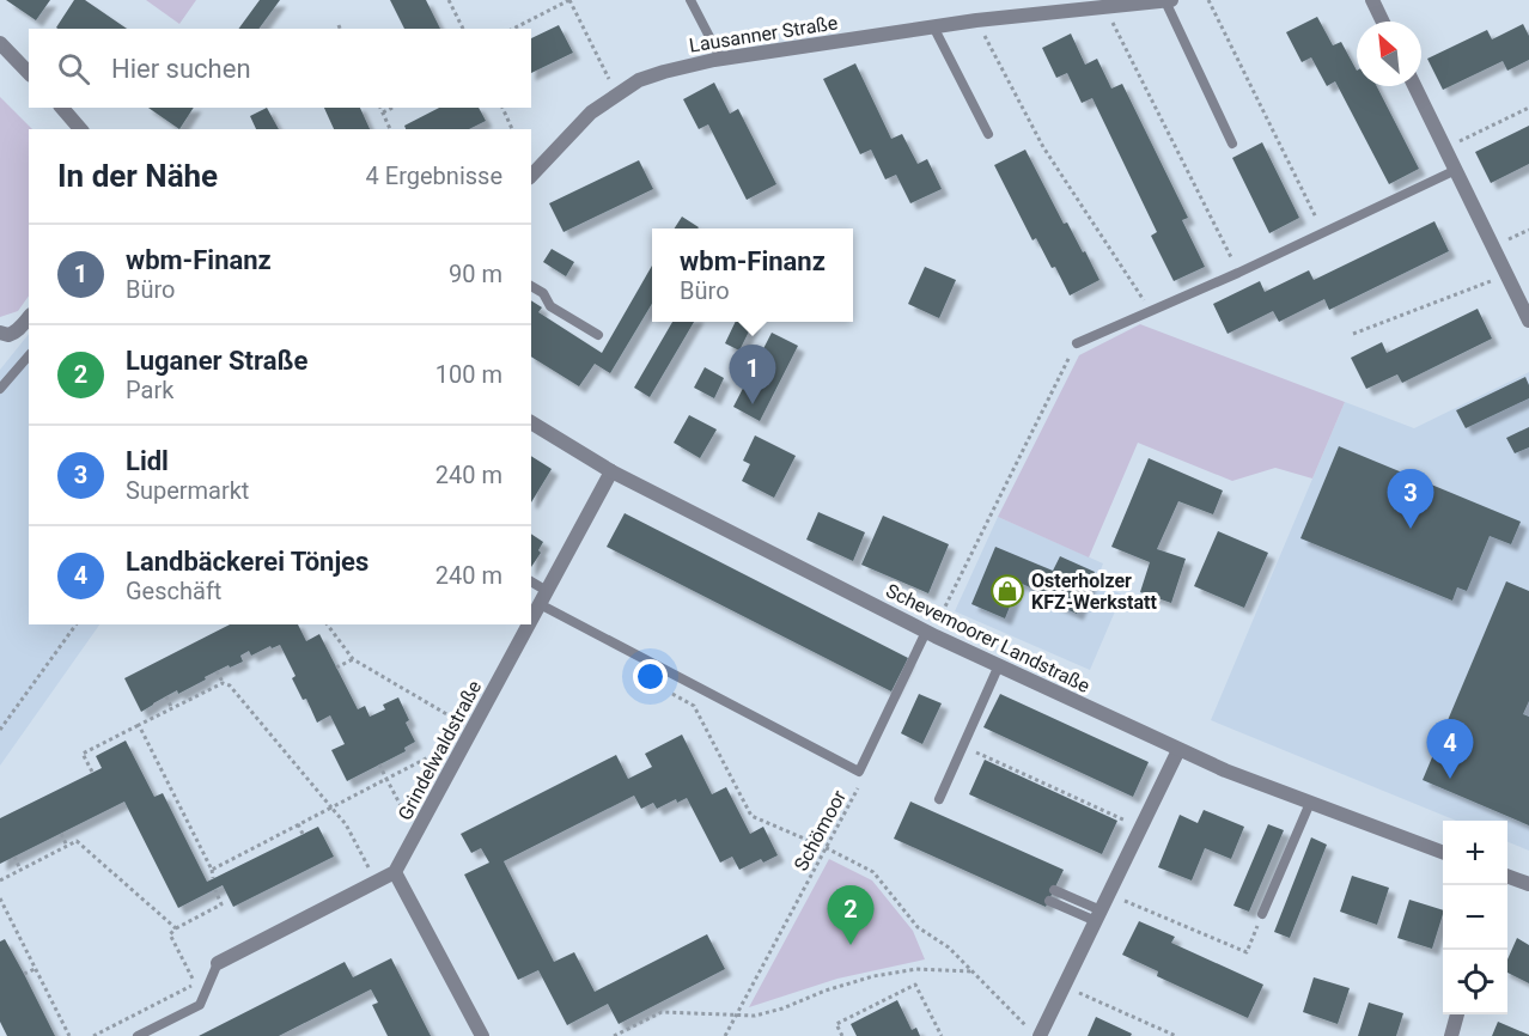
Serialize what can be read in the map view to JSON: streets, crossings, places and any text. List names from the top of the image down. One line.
{"streets":{"street":["Lausanner Straße","Schevemoorer Landstraße","Grindelwaldstraße"],"path":["Schömoor"]},"crossings":[["Schevemoorer Landstraße","Grindelwaldstraße"]],"places":{"shop":["Osterholzer KFZ-Werkstatt"]},"north":"top left","page":{"search":"Hier suchen","heading":["In der Nähe","4 Ergebnisse"],"list":[{"mark":"1","name":"wbm-Finanz","note":"Büro","value":"90 m"},{"mark":"2","name":"Luganer Straße","note":"Park","value":"100 m"},{"mark":"3","name":"Lidl","note":"Supermarkt","value":"240 m"},{"mark":"4","name":"Landbäckerei Tönjes","note":"Geschäft","value":"240 m"}],"popup":["wbm-Finanz","Büro"],"pins":["1","3","4","2"],"map_buttons":["+","−"]}}
